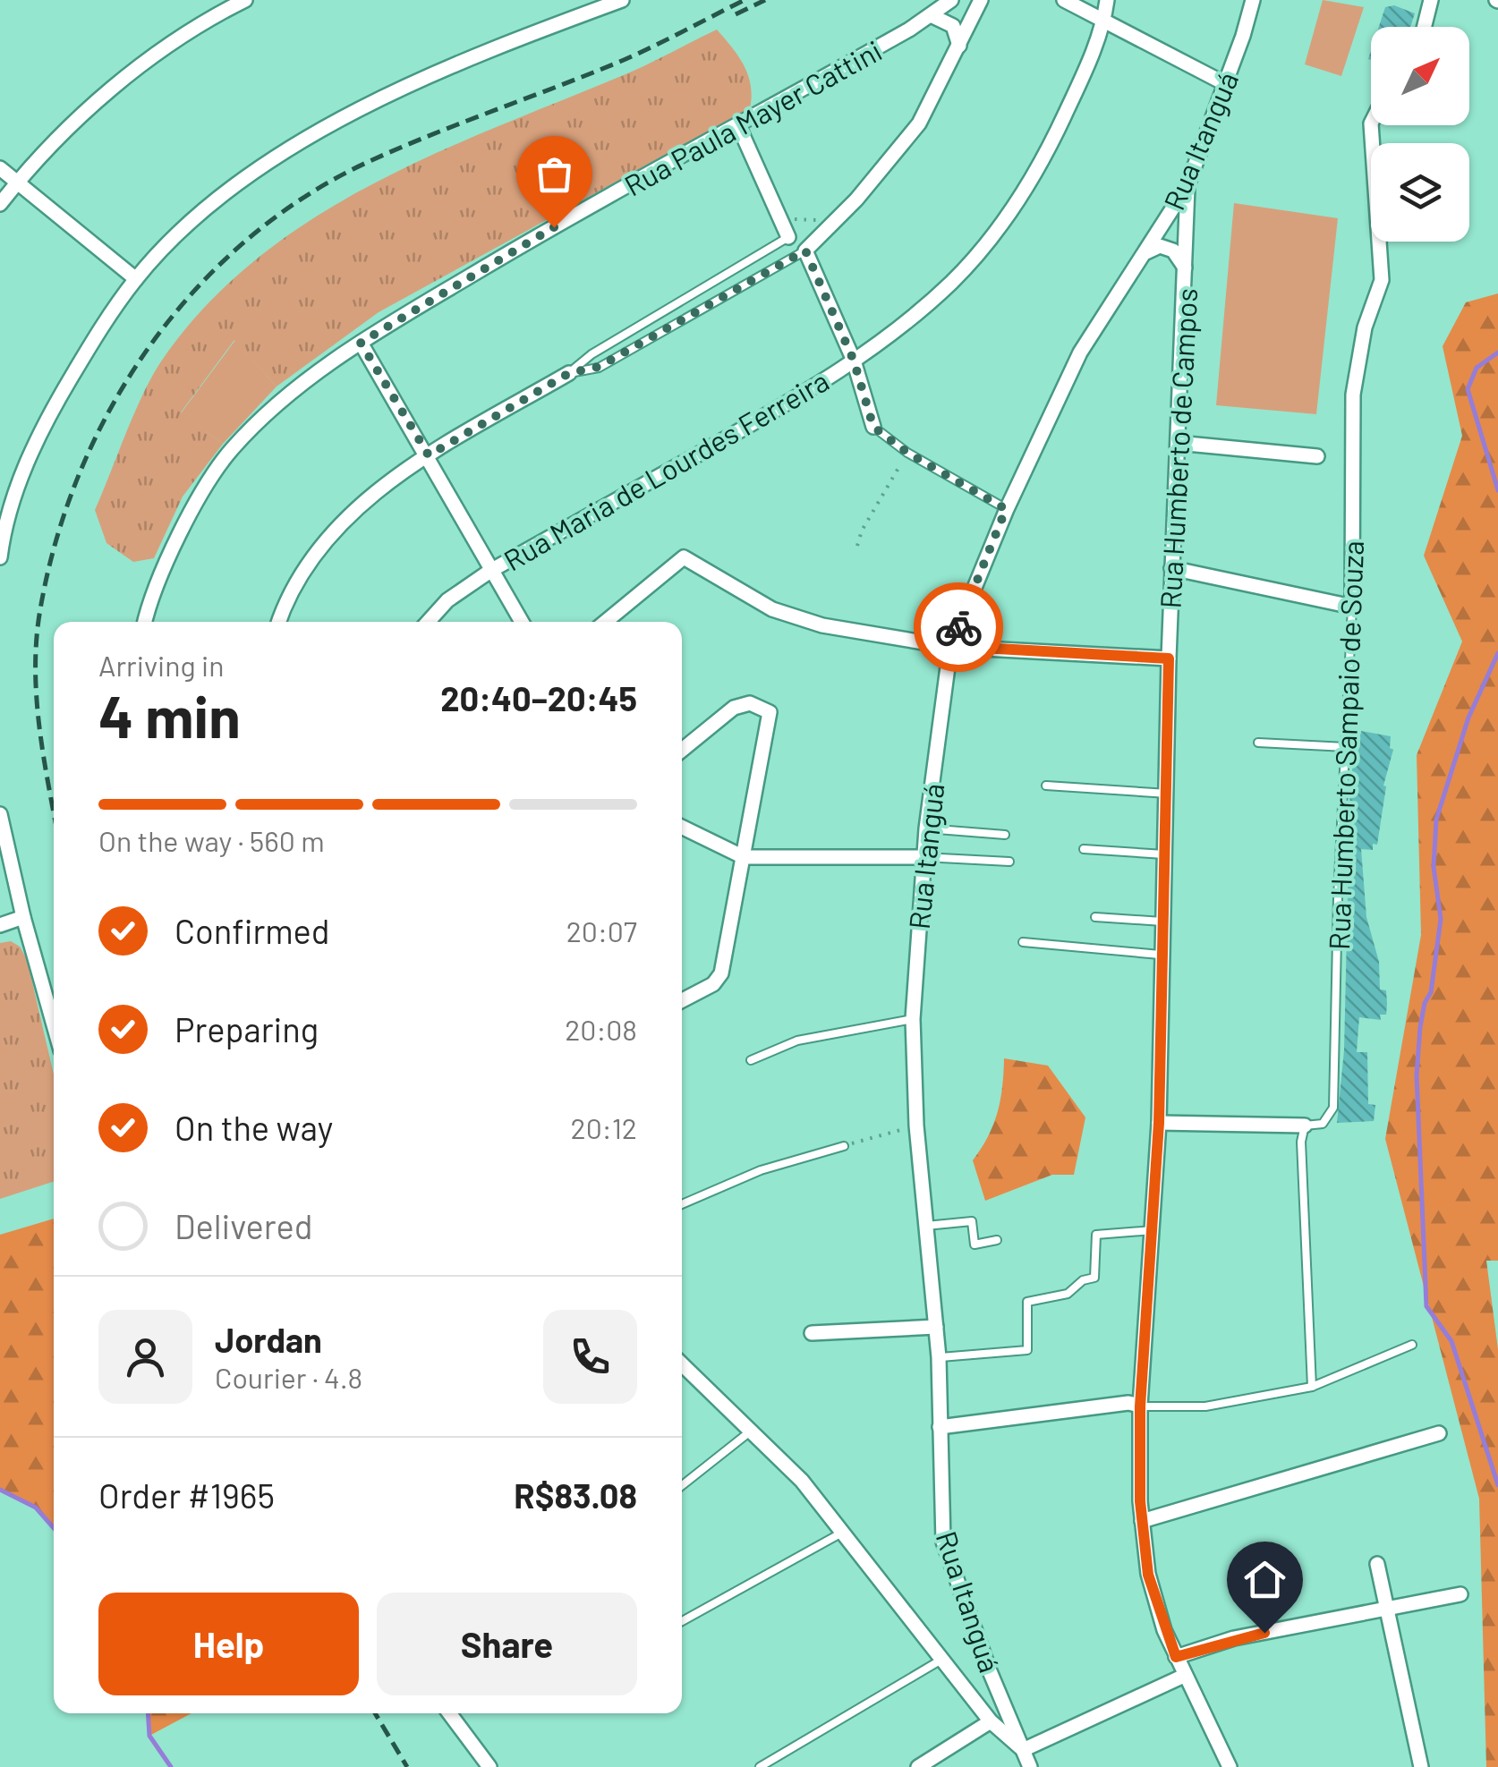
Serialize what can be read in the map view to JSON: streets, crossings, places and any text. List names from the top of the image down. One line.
{"streets":{"street":["Rua Paula Mayer Cattini","Rua Itanguá","Rua Humberto de Campos","Rua Maria de Lourdes Ferreira","Rua Humberto Sampaio de Souza"]},"crossings":[["Rua Itanguá","Rua Humberto de Campos"]],"north":"top right","page":{"heading":["4 min","Arriving in","20:40–20:45"],"panel":["Jordan","Courier · 4.8","Order #1965","R$83.08"],"bar":"On the way · 560 m","list":[["Confirmed","20:07"],["Preparing","20:08"],["On the way","20:12"],"Delivered"],"buttons":["Help","Share"]}}
